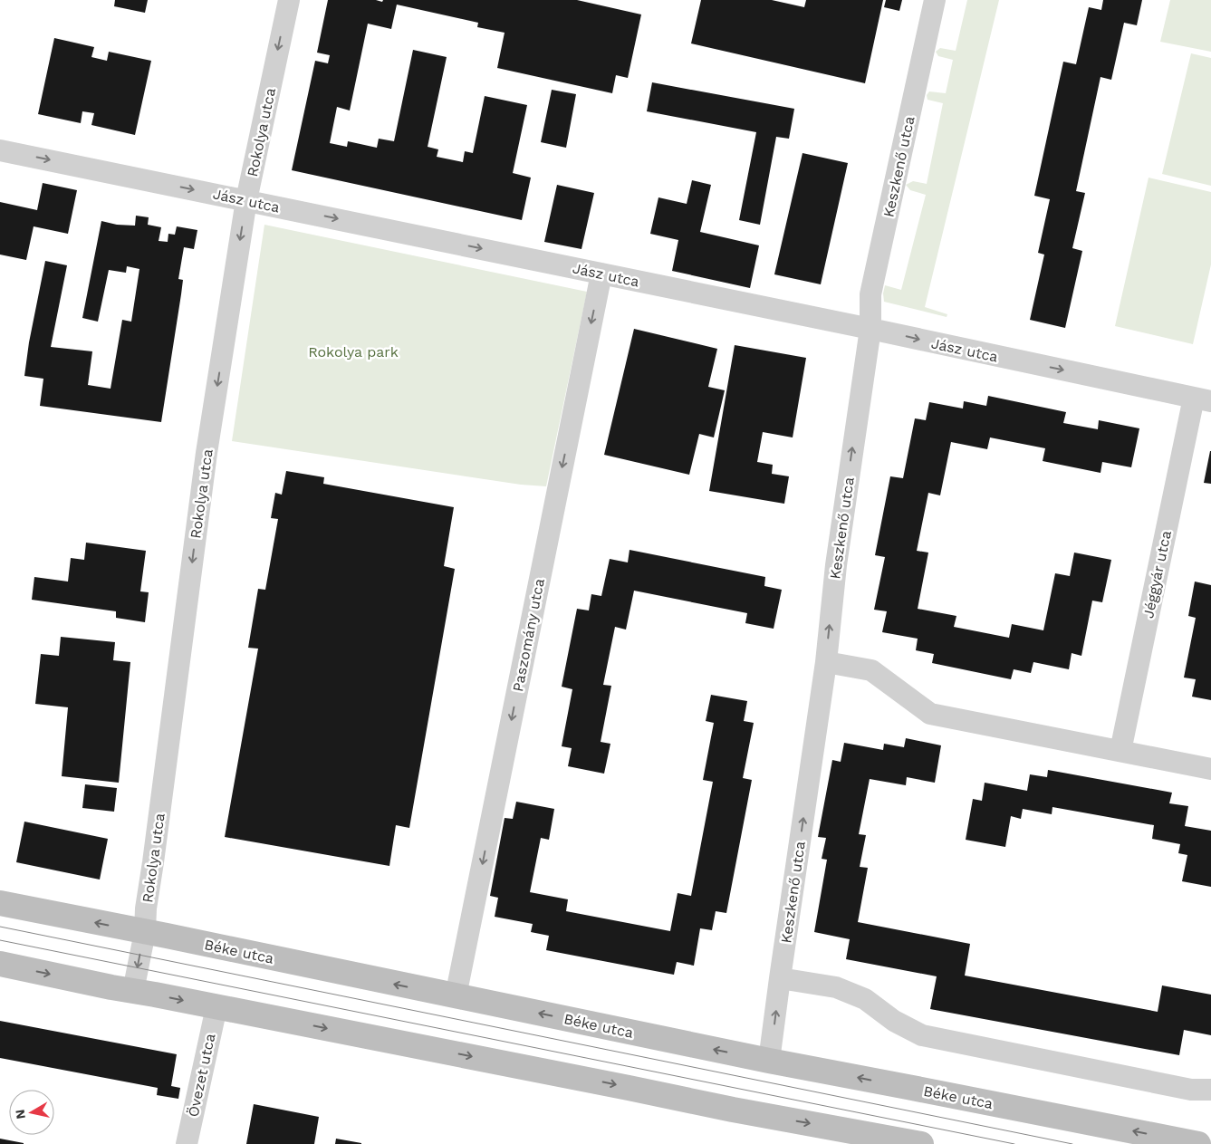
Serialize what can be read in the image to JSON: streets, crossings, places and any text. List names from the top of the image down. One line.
{"streets":{"main road":["Béke utca"],"street":["Rokolya utca","Keszkenő utca","Jász utca","Jéggyár utca","Paszomány utca","Övezet utca"]},"crossings":[["Rokolya utca","Jász utca"],["Rokolya utca","Béke utca"],["Keszkenő utca","Jász utca"],["Keszkenő utca","Béke utca"],["Jász utca","Jéggyár utca"],["Jász utca","Paszomány utca"],["Paszomány utca","Béke utca"]],"one_way":["Rokolya utca","Keszkenő utca","Jász utca","Paszomány utca"],"parks":["Rokolya park"],"north":"left"}
